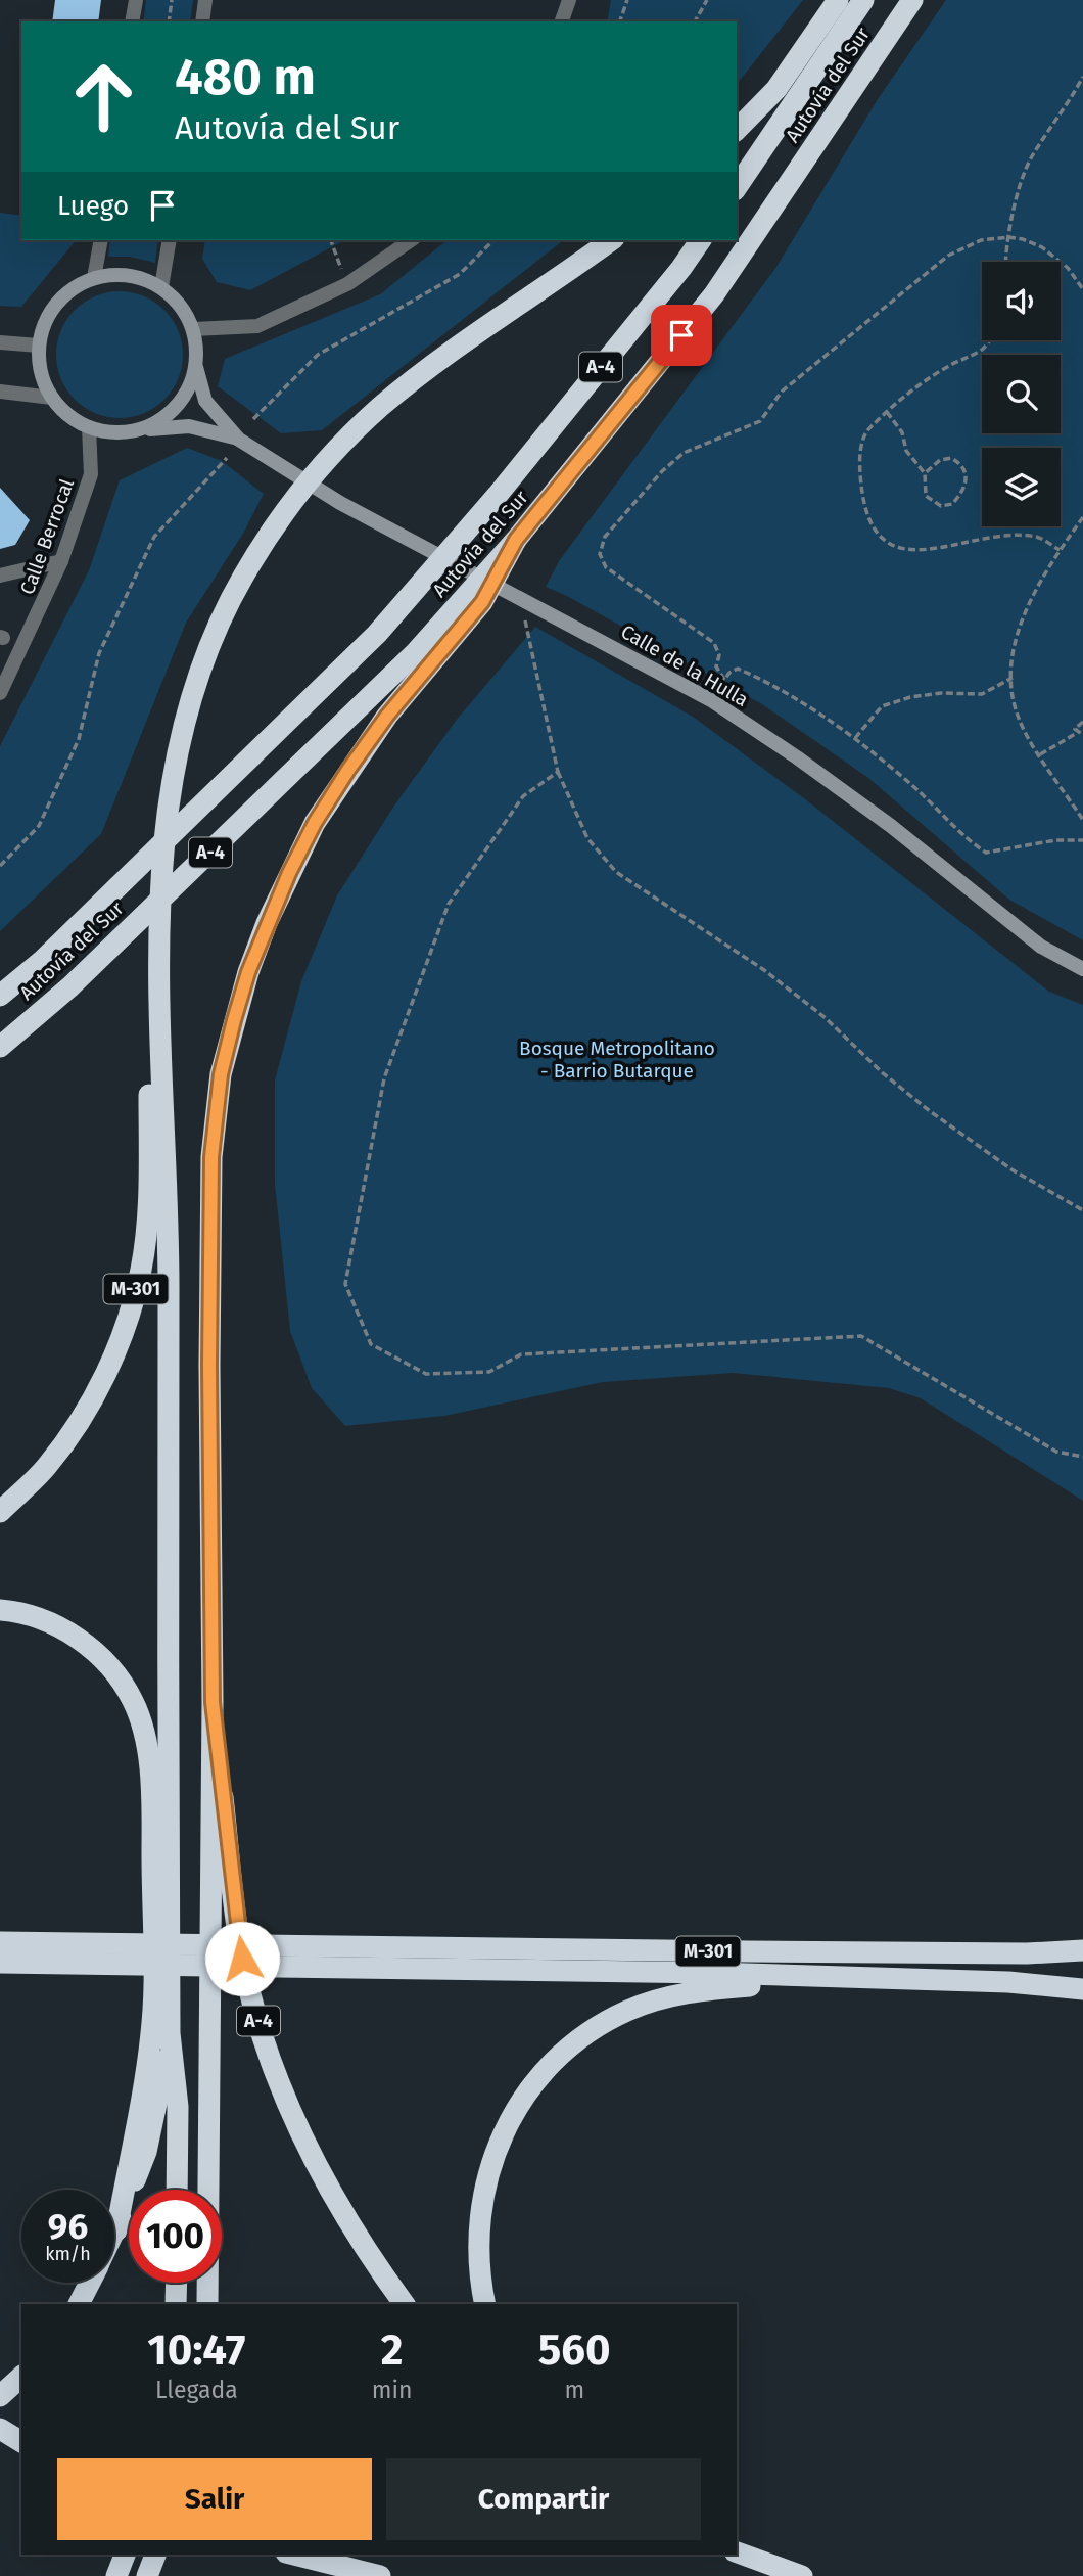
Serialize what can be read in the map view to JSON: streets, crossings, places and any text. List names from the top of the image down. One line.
{"streets":{"highway":["Autovía del Sur","A-4","M-301"],"street":["Calle Berrocal","Calle de la Hulla"]},"parks":["Bosque Metropolitano - Barrio Butarque"],"page":{"turn":["480 m","Autovía del Sur"],"then":"Luego","speed":"96 km/h","limit":"100","eta":["10:47","Llegada","2","min","560","m"],"buttons":["Salir","Compartir"]}}
